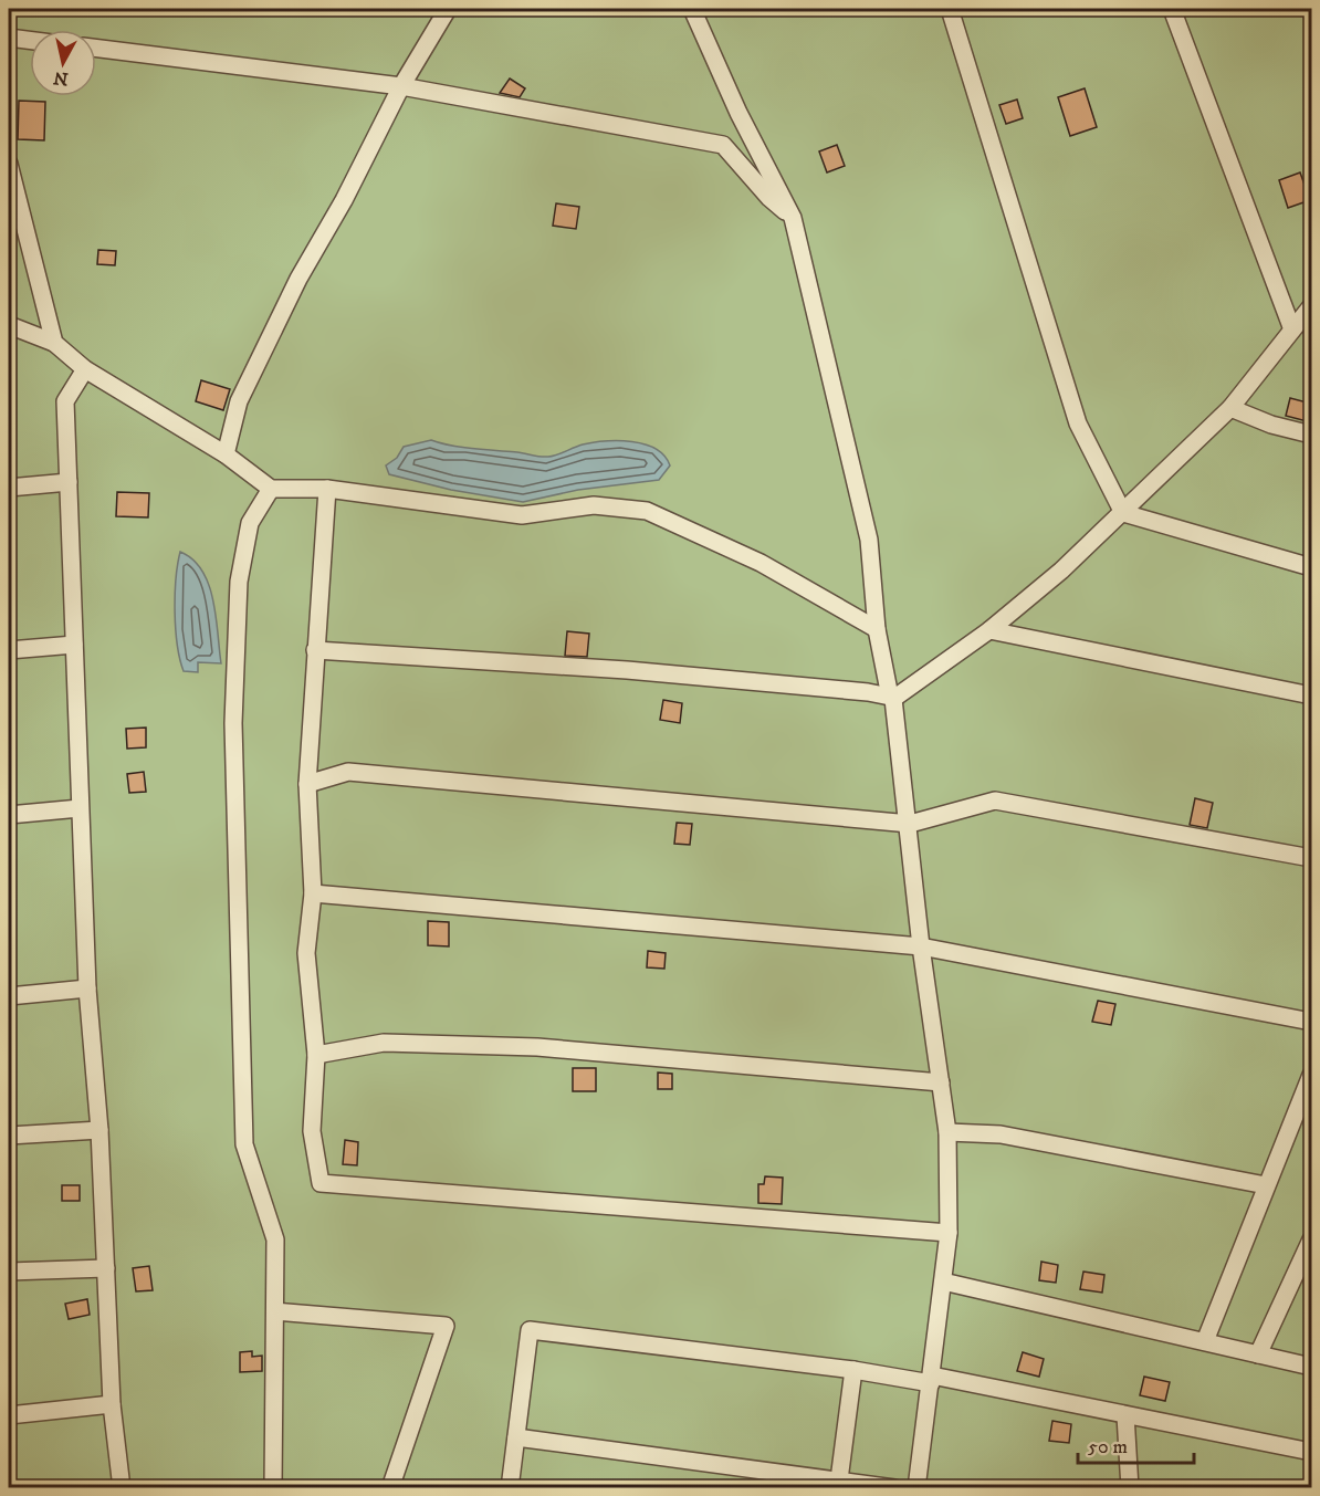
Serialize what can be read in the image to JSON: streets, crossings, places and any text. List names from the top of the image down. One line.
{"scale_bar":"50 m","north":"bottom"}
